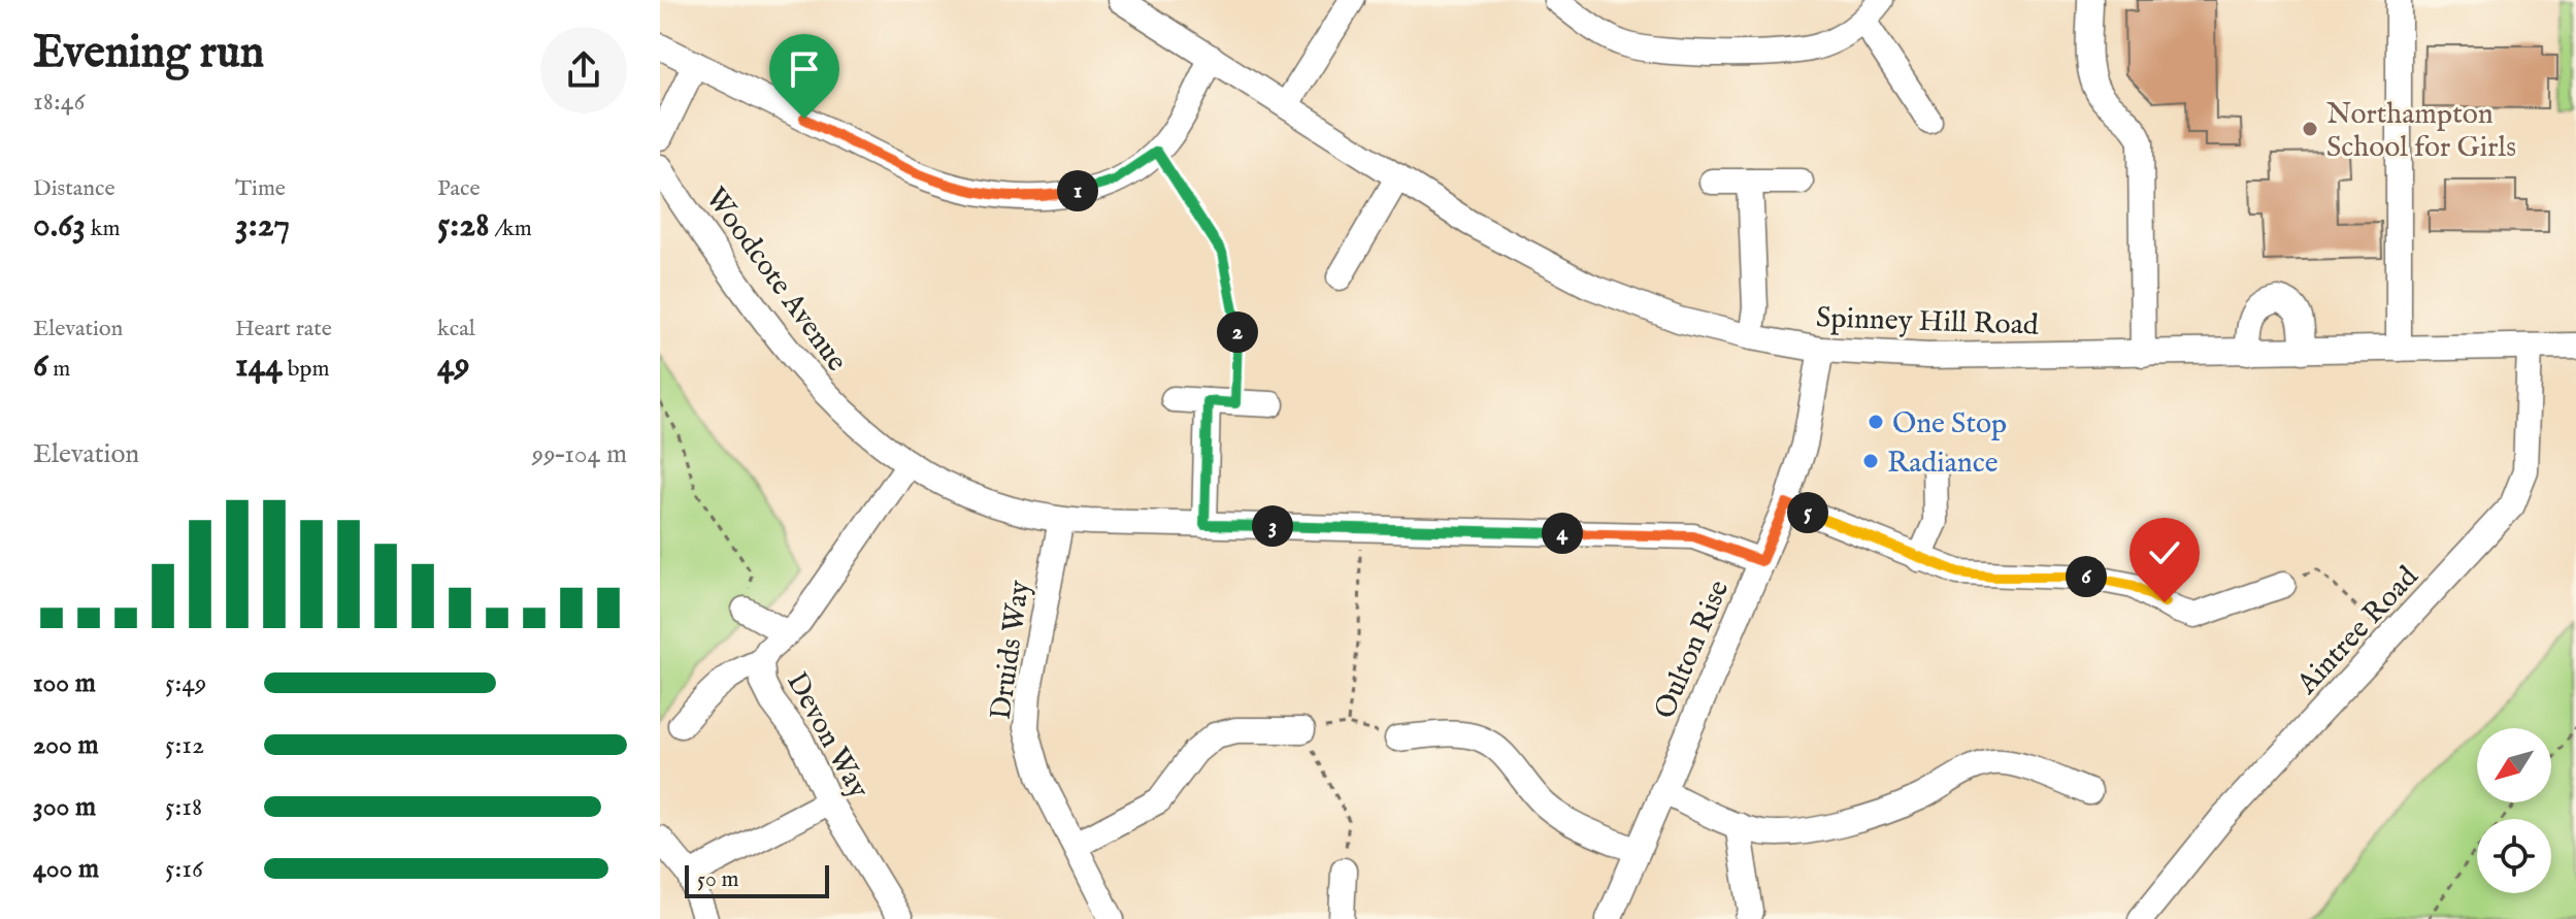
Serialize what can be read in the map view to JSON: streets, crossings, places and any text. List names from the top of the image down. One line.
{"streets":{"street":["Woodcote Avenue","Spinney Hill Road","Aintree Road","Oulton Rise","Druids Way","Devon Way"]},"crossings":[["Woodcote Avenue","Oulton Rise"],["Woodcote Avenue","Druids Way"],["Woodcote Avenue","Devon Way"],["Spinney Hill Road","Aintree Road"],["Spinney Hill Road","Oulton Rise"]],"places":["Northampton School for Girls","One Stop","Radiance"],"scale_bar":"50 m","north":"bottom left","page":{"heading":["Evening run","18:46"],"stats":[["Distance","0.63 km"],["Time","3:27"],["Pace","5:28 /km"],["Elevation","6 m"],["Heart rate","144 bpm"],["kcal","49"]],"pins":["1","2","5","3","4","6"],"chart":["Elevation","99–104 m"],"list":[{"name":"100 m","note":"5:49"},{"name":"200 m","note":"5:12"},{"name":"300 m","note":"5:18"},{"name":"400 m","note":"5:16"}],"scale":"50 m"}}
